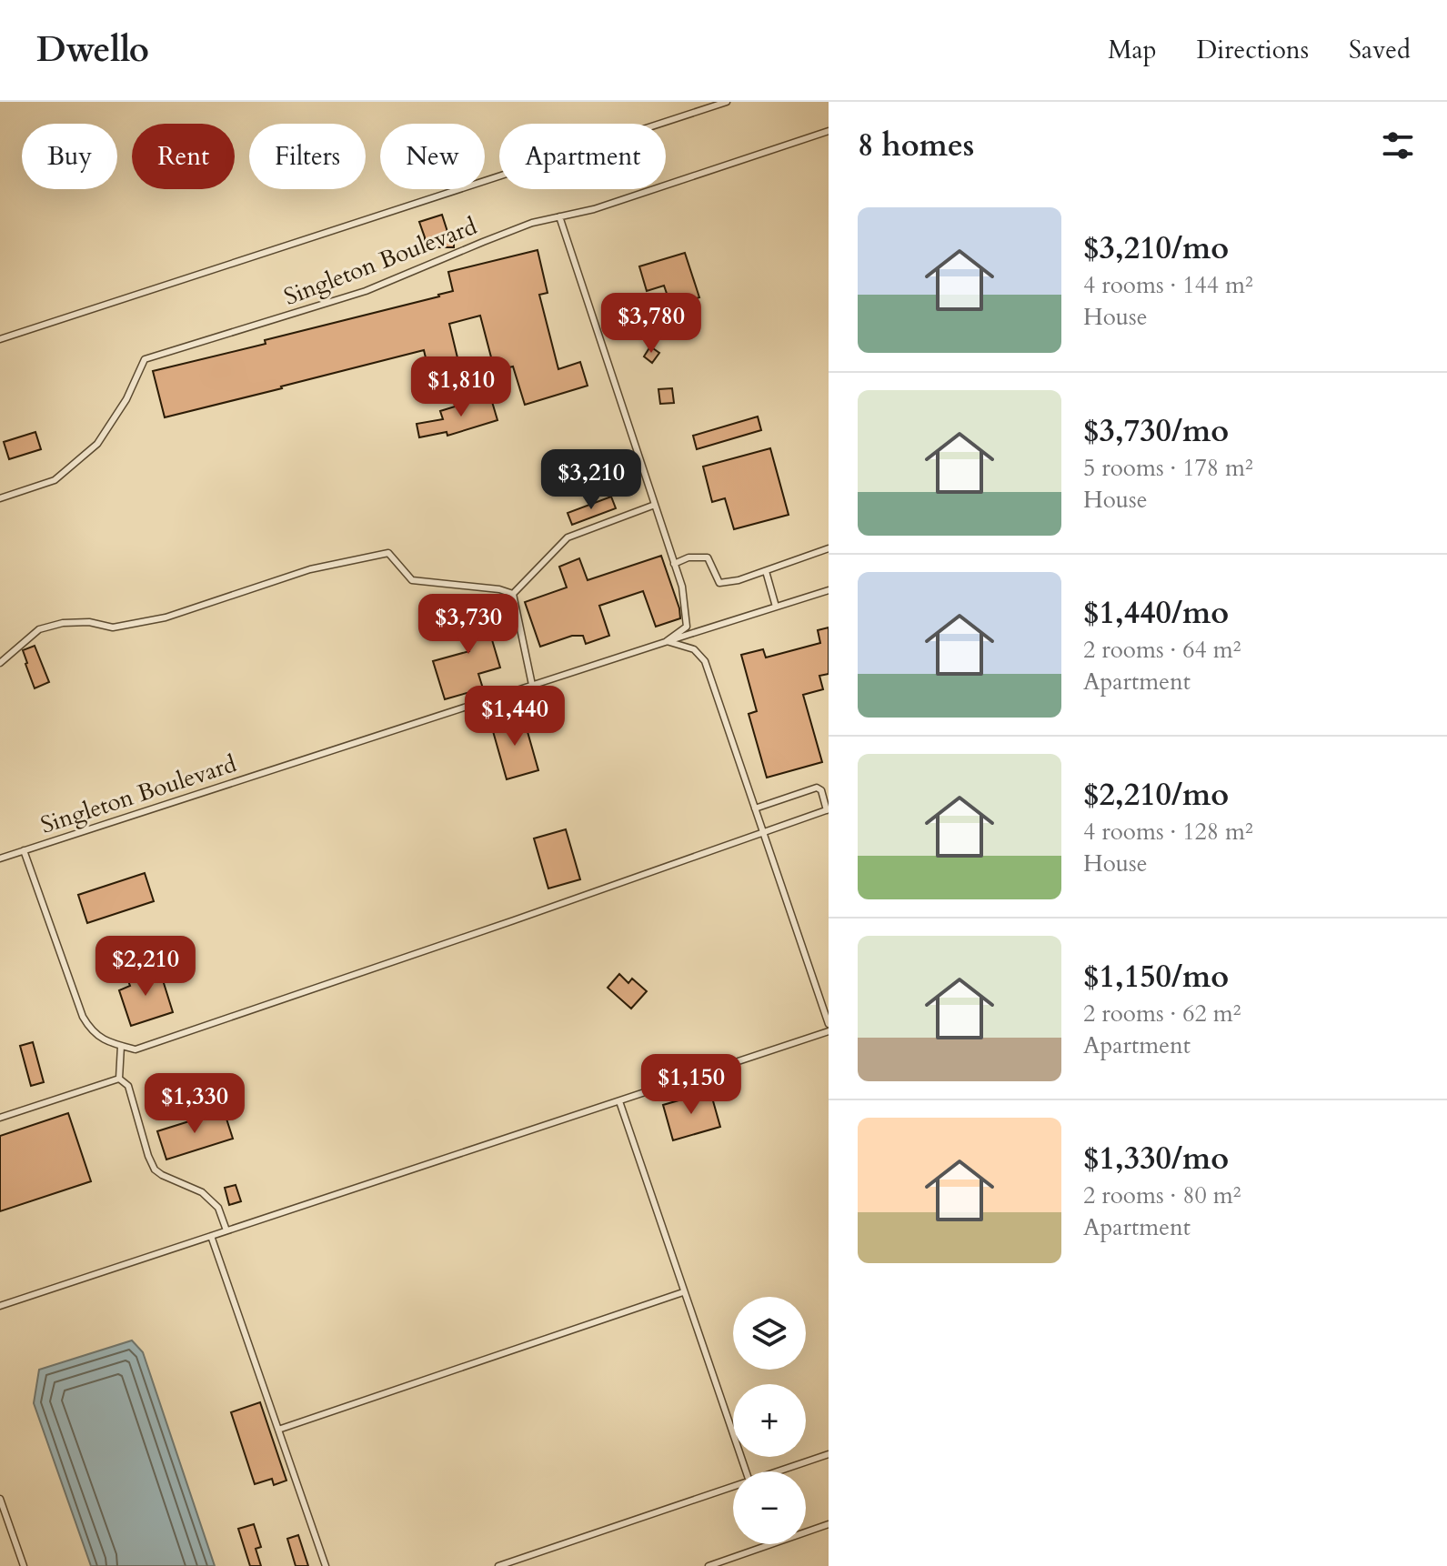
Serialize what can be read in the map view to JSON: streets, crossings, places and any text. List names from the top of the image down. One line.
{"streets":{"lane":["Singleton Boulevard"]},"page":{"header":"Dwello","nav":["Map","Directions","Saved"],"heading":"8 homes","chip":["Buy","Rent","Filters","New","Apartment"],"list":[{"name":"$3,210/mo","note":"4 rooms · 144 m² · House"},{"name":"$3,730/mo","note":"5 rooms · 178 m² · House"},{"name":"$1,440/mo","note":"2 rooms · 64 m² · Apartment"},{"name":"$2,210/mo","note":"4 rooms · 128 m² · House"},{"name":"$1,150/mo","note":"2 rooms · 62 m² · Apartment"},{"name":"$1,330/mo","note":"2 rooms · 80 m² · Apartment"}],"price":["$3,780","$1,810","$3,210","$3,730","$1,440","$2,210","$1,150","$1,330"],"map_buttons":["+","−"]}}
